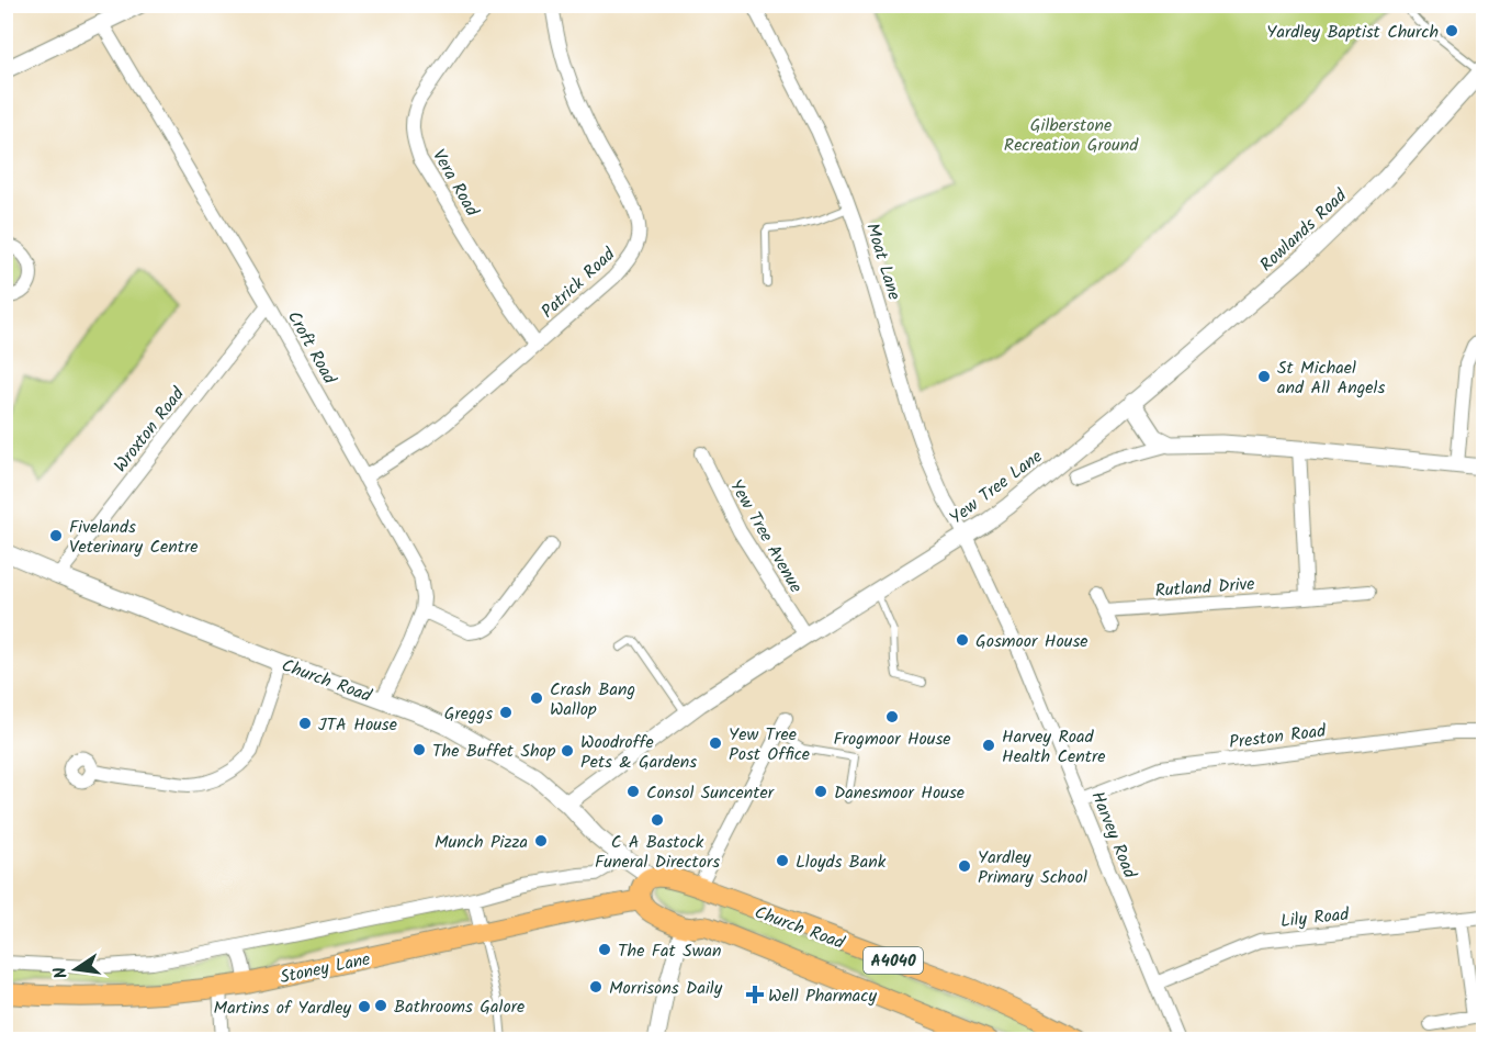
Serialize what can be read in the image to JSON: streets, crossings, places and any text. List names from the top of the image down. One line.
{"streets":{"main road":["Church Road","A4040","Stoney Lane"],"street":["Vera Road","Rowlands Road","Moat Lane","Patrick Road","Croft Road","Wroxton Road","Yew Tree Lane","Yew Tree Avenue","Rutland Drive","Preston Road","Harvey Road","Lily Road"]},"crossings":[["Vera Road","Patrick Road"],["Rowlands Road","Yew Tree Lane"],["Moat Lane","Yew Tree Lane"],["Moat Lane","Harvey Road"],["Patrick Road","Croft Road"],["Croft Road","Wroxton Road"],["Croft Road","Church Road"],["Wroxton Road","Church Road"],["Yew Tree Lane","Yew Tree Avenue"],["Yew Tree Lane","Church Road"],["Yew Tree Lane","Harvey Road"],["Church Road","Stoney Lane"],["Preston Road","Harvey Road"],["Harvey Road","Lily Road"]],"parks":["Gilberstone Recreation Ground"],"places":{"other":["Yardley Baptist Church","St Michael and All Angels","Fivelands Veterinary Centre","Gosmoor House","Crash Bang Wallop","Greggs","Frogmoor House","JTA House","Yew Tree Post Office","Harvey Road Health Centre","The Buffet Shop","Woodroffe Pets & Gardens","Consol Suncenter","Danesmoor House","C A Bastock Funeral Directors","Munch Pizza","Lloyds Bank","Yardley Primary School","The Fat Swan","Morrisons Daily","Bathrooms Galore","Martins of Yardley"],"health":["Well Pharmacy"]},"north":"left"}
